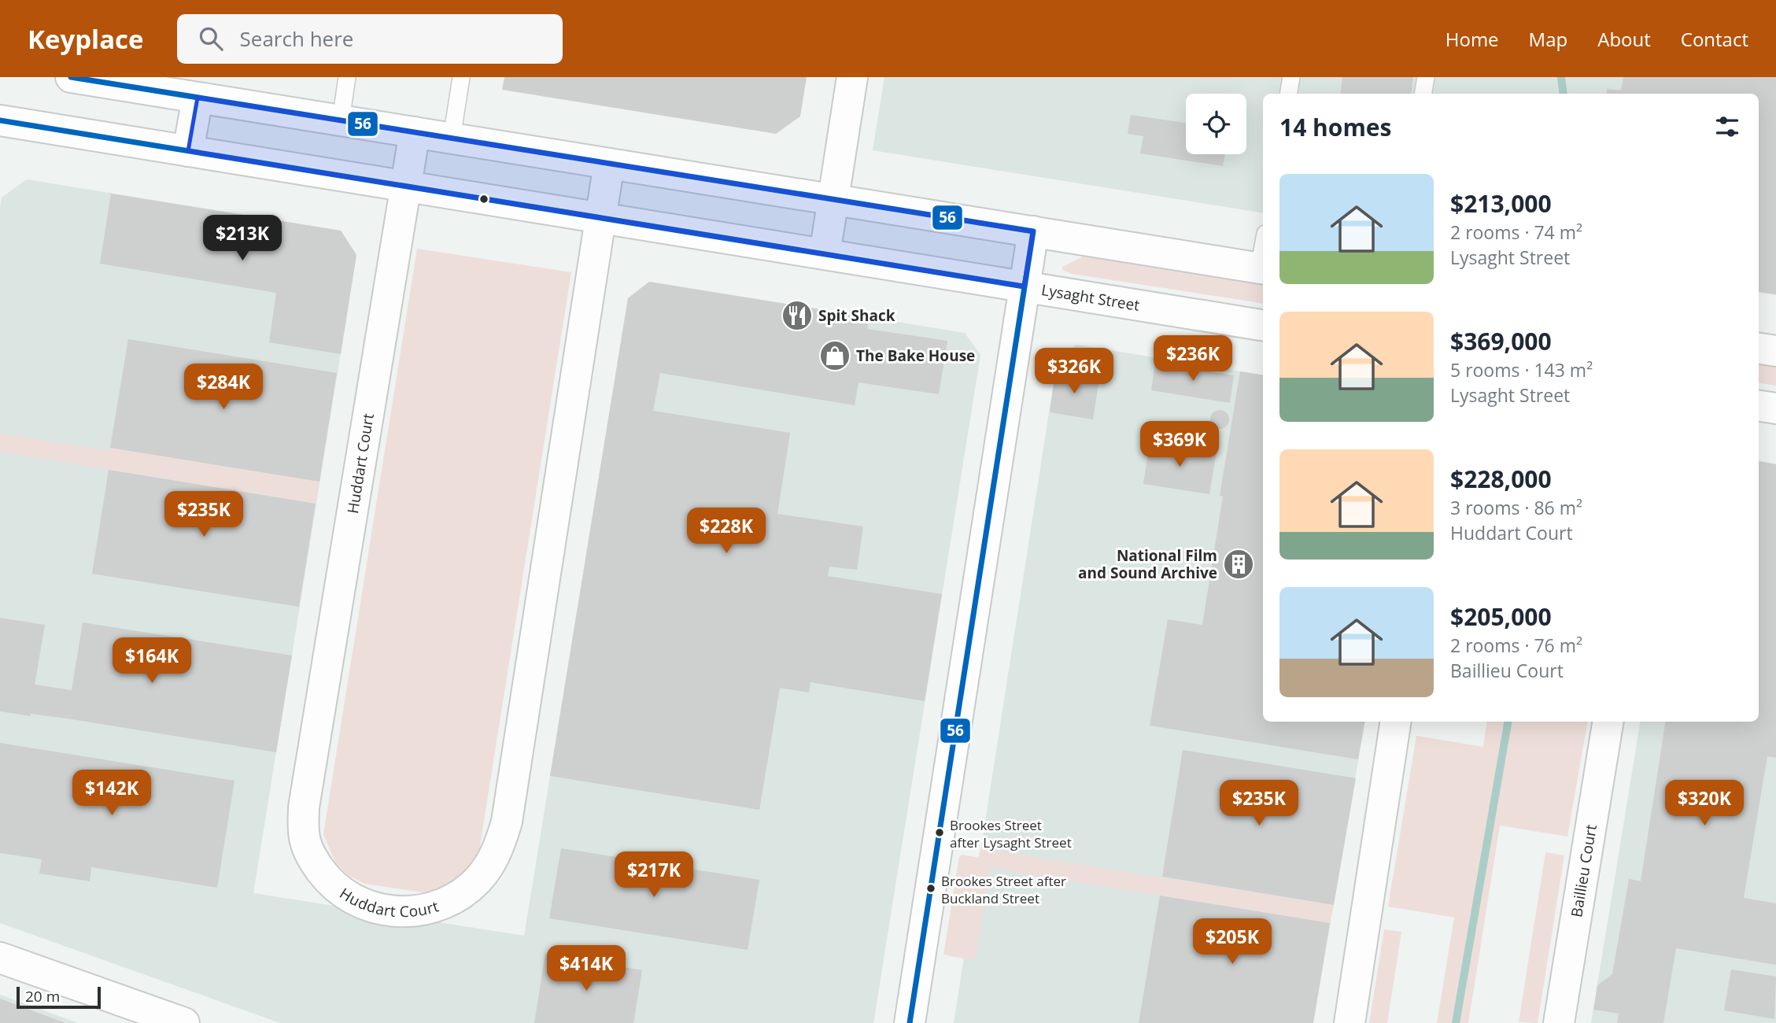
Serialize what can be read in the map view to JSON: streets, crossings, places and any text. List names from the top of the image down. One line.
{"streets":{"street":["Lysaght Street","Huddart Court","Baillieu Court"]},"crossings":[["Lysaght Street","Huddart Court"]],"places":{"restaurant":["Spit Shack"],"shop":["The Bake House"],"building":["National Film and Sound Archive"],"other":["Brookes Street after Lysaght Street","Brookes Street after Buckland Street"]},"lines":["transit line 56"],"scale_bar":"20 m","page":{"header":"Keyplace","search":"Search here","nav":["Home","Map","About","Contact"],"heading":"14 homes","list":[{"name":"$213,000","note":"2 rooms · 74 m² · Lysaght Street"},{"name":"$369,000","note":"5 rooms · 143 m² · Lysaght Street"},{"name":"$228,000","note":"3 rooms · 86 m² · Huddart Court"},{"name":"$205,000","note":"2 rooms · 76 m² · Baillieu Court"}],"price":["$213K","$236K","$326K","$284K","$369K","$235K","$228K","$164K","$142K","$235K","$320K","$217K","$205K","$414K"],"scale":"20 m"}}
